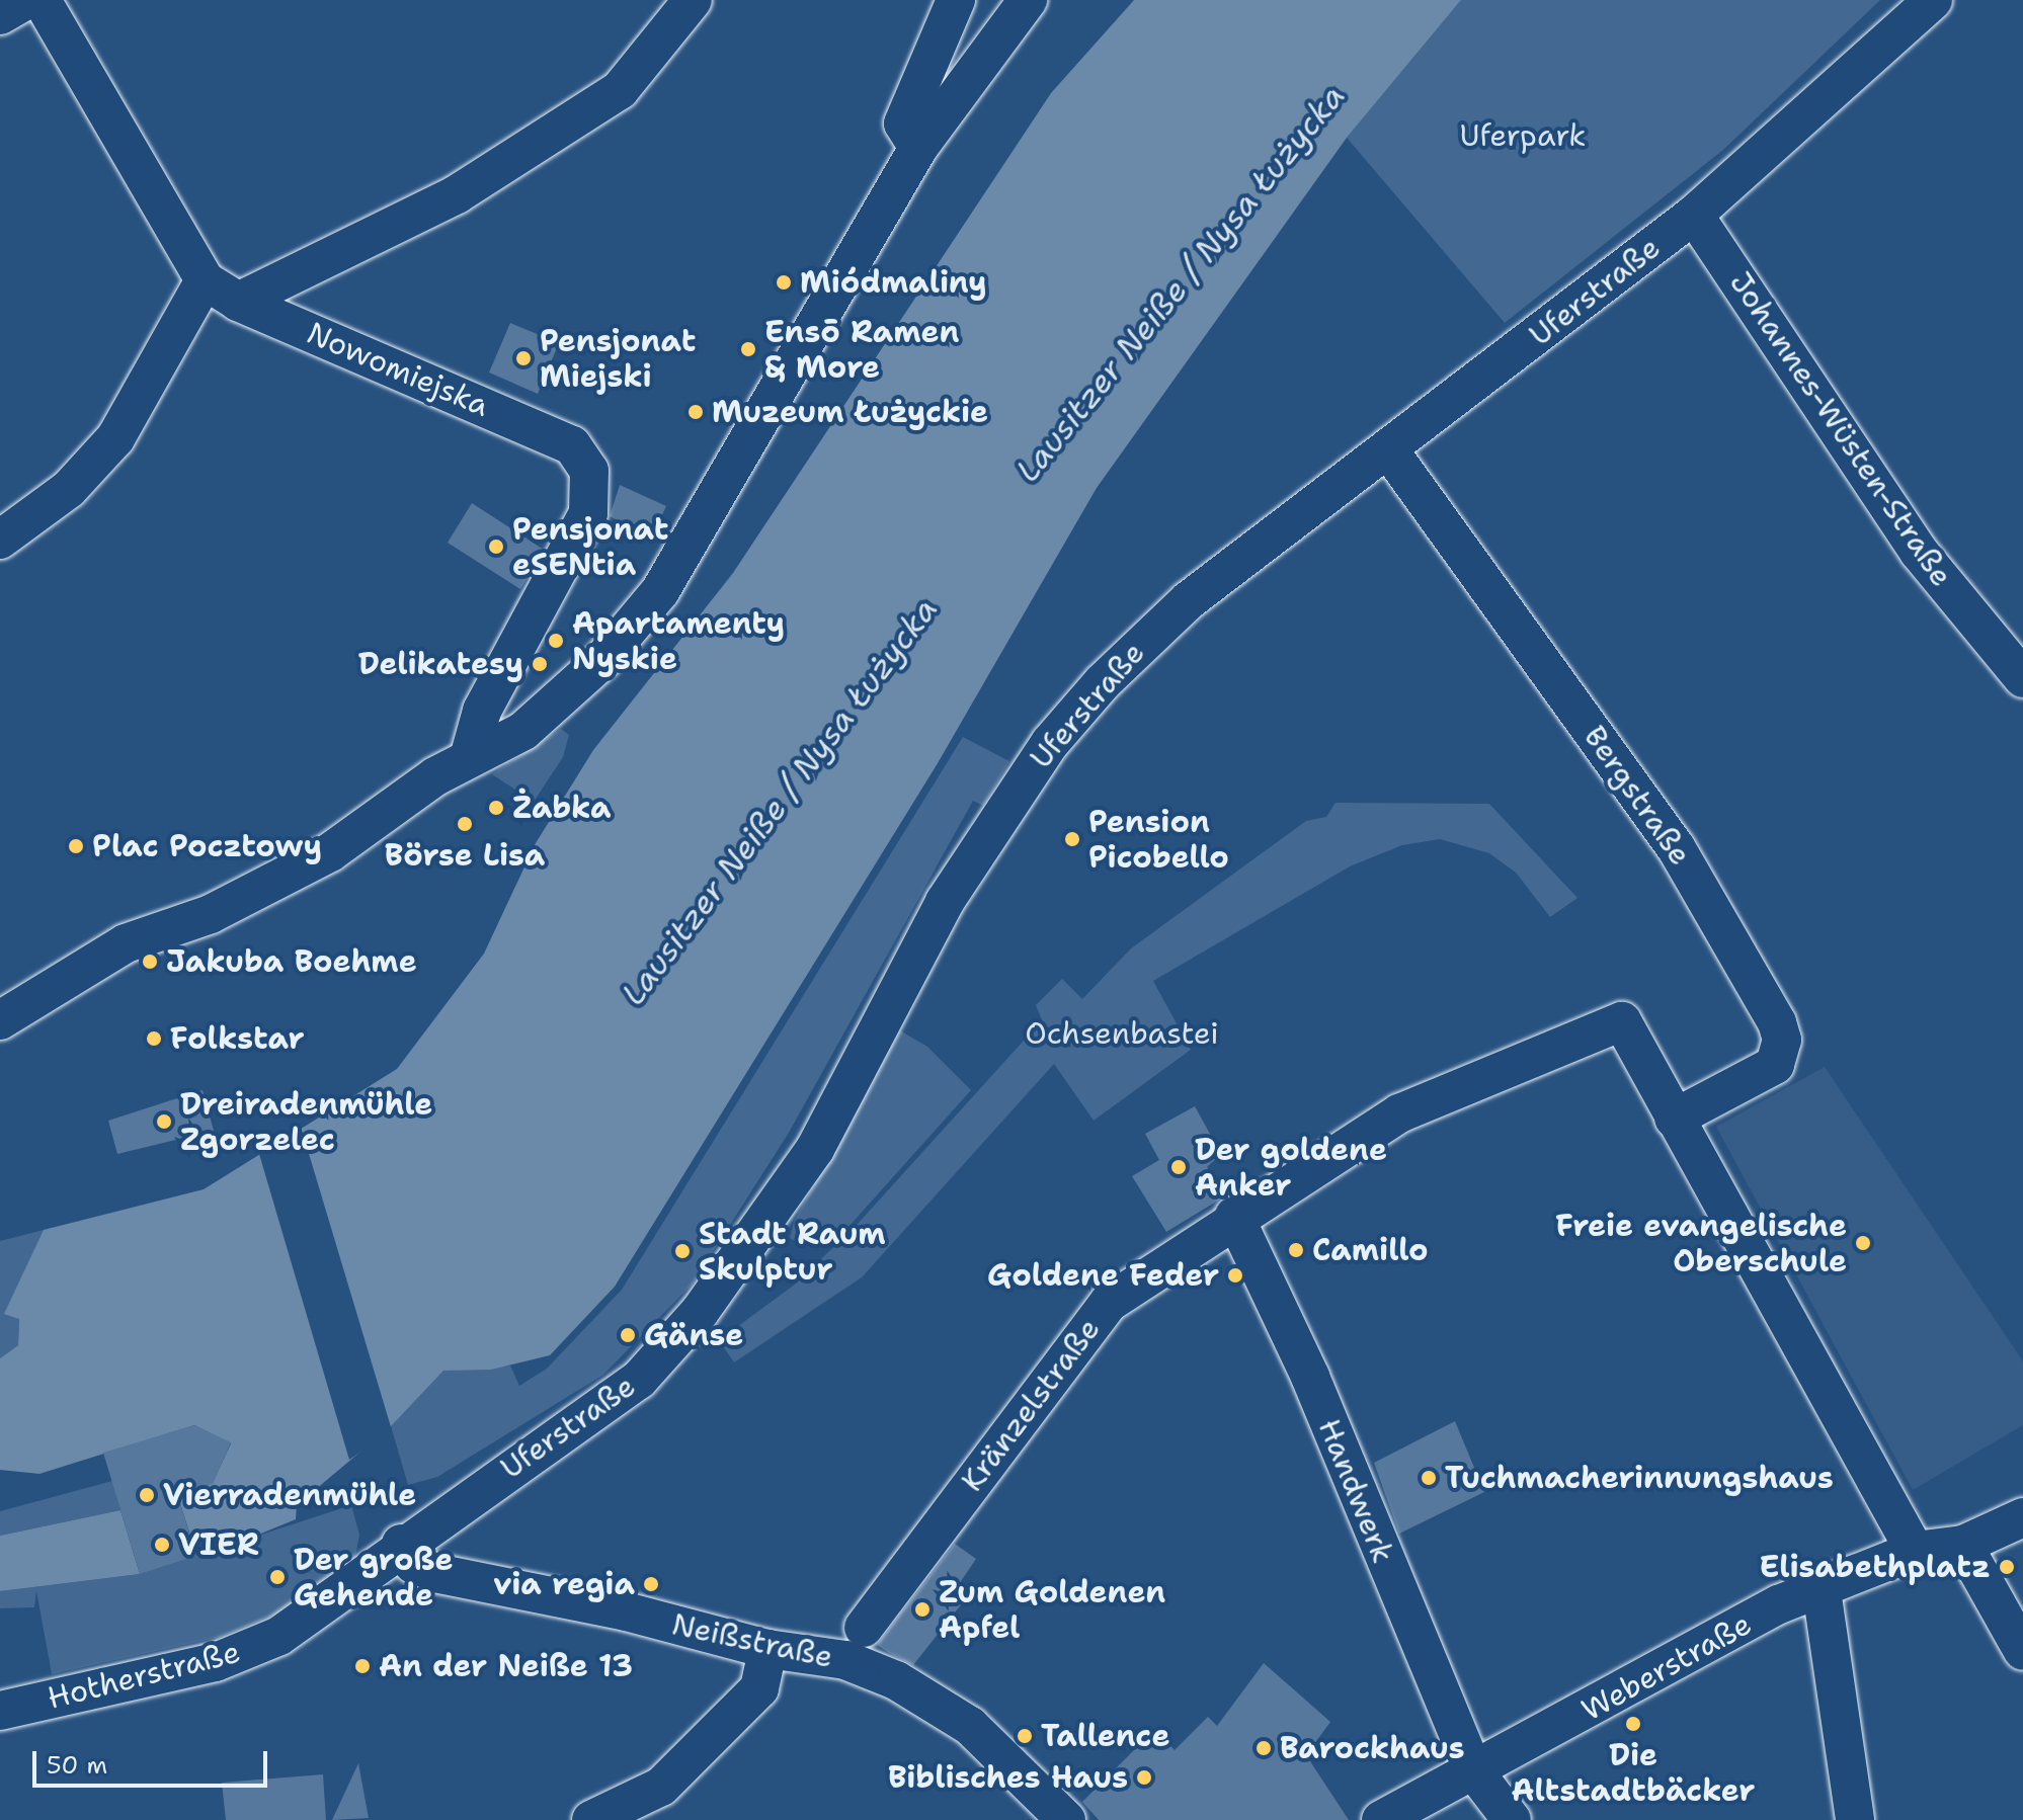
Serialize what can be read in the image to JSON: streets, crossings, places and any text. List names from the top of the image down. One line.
{"streets":{"street":["Uferstraße","Nowomiejska","Johannes-Wüsten-Straße","Bergstraße","Kränzelstraße","Handwerk","Neißstraße","Weberstraße","Hotherstraße"]},"crossings":[["Uferstraße","Johannes-Wüsten-Straße"],["Uferstraße","Bergstraße"],["Uferstraße","Neißstraße"],["Uferstraße","Hotherstraße"],["Bergstraße","Kränzelstraße"],["Kränzelstraße","Handwerk"],["Kränzelstraße","Neißstraße"],["Handwerk","Weberstraße"],["Neißstraße","Hotherstraße"]],"water":["Lausitzer Neiße / Nysa Łużycka"],"parks":["Uferpark","Ochsenbastei"],"places":["Miódmaliny","Ensō Ramen & More","Pensjonat Miejski","Muzeum Łużyckie","Pensjonat eSENtia","Apartamenty Nyskie","Delikatesy","Żabka","Börse Lisa","Pension Picobello","Plac Pocztowy","Jakuba Boehme","Folkstar","Dreiradenmühle Zgorzelec","Der goldene Anker","Freie evangelische Oberschule","Camillo","Stadt Raum Skulptur","Goldene Feder","Gänse","Tuchmacherinnungshaus","Vierradenmühle","VIER","Elisabethplatz","Der große Gehende","via regia","Zum Goldenen Apfel","An der Neiße 13","Die Altstadtbäcker","Tallence","Barockhaus","Biblisches Haus"],"scale_bar":"50 m"}
